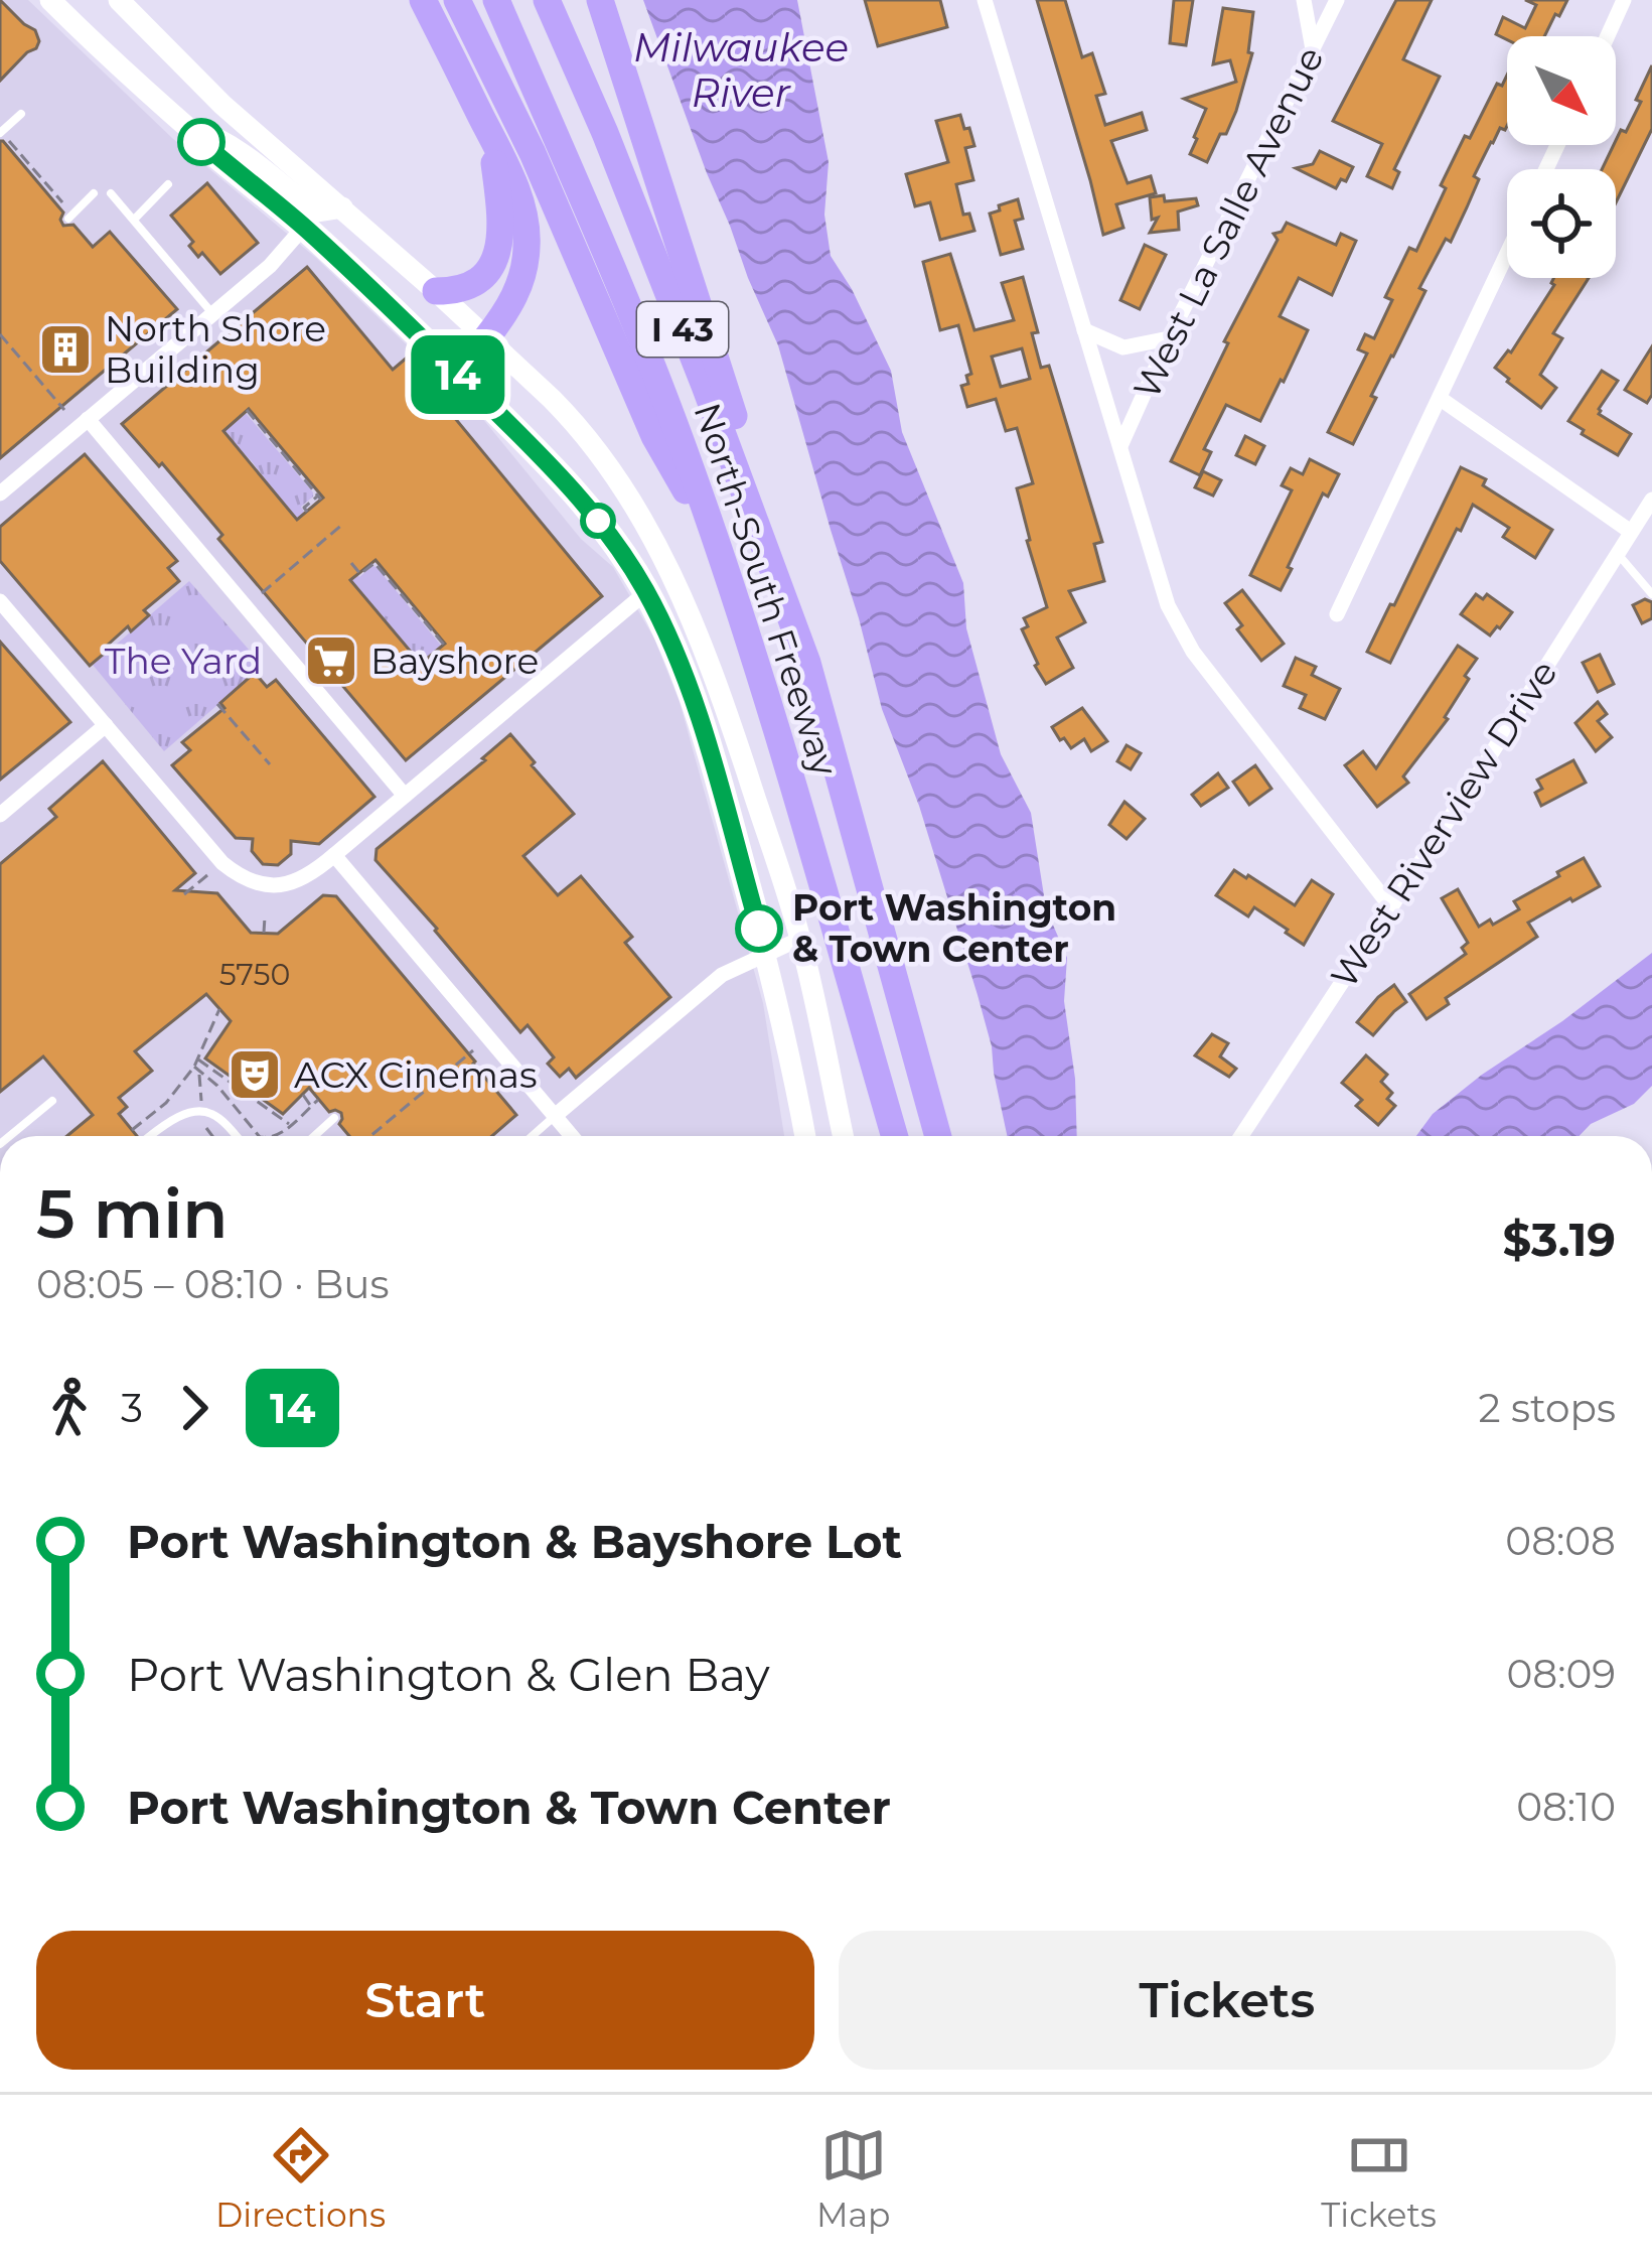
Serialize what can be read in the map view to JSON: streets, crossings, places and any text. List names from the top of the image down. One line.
{"streets":{"highway":["I 43","North-South Freeway"],"street":["West La Salle Avenue","West Riverview Drive"]},"water":["Milwaukee River"],"parks":["The Yard"],"places":{"building":["North Shore Building"],"supermarket":["Bayshore"],"other":["Port Washington & Town Center"],"theatre":["ACX Cinemas"]},"lines":["bus line 14"],"house_numbers":["5750"],"north":"bottom right","page":{"on_map":"14","heading":["5 min","08:05 – 08:10 · Bus","$3.19"],"legs":["3","14","2 stops"],"list":[{"name":"Port Washington & Bayshore Lot","value":"08:08"},{"name":"Port Washington & Glen Bay","value":"08:09"},{"name":"Port Washington & Town Center","value":"08:10"}],"buttons":["Start","Tickets"],"tabs":["Directions","Map","Tickets"]}}
